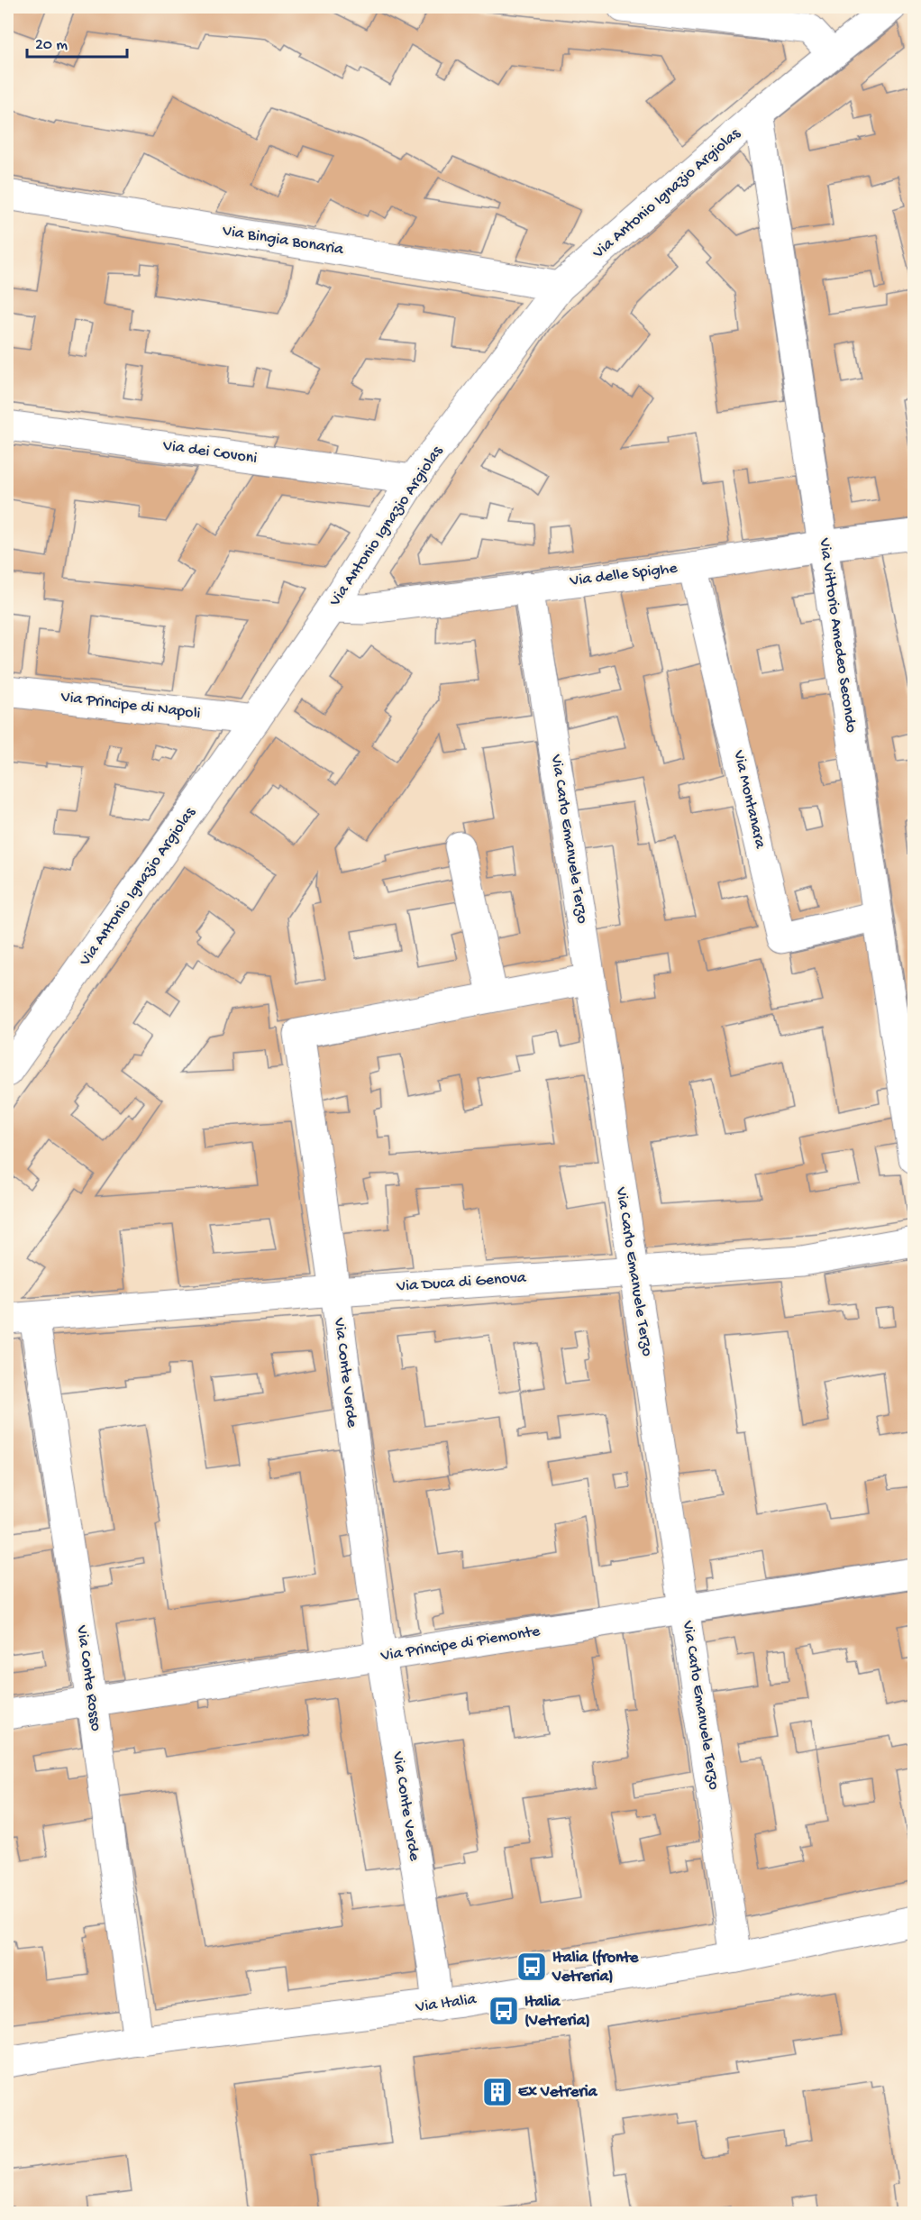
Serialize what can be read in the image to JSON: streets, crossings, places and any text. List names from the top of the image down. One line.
{"streets":{"street":["Via Antonio Ignazio Argiolas","Via Bingia Bonaria","Via dei Covoni","Via delle Spighe","Via Vittorio Amedeo Secondo","Via Principe di Napoli","Via Montanara","Via Carlo Emanuele Terzo","Via Duca di Genova","Via Conte Verde","Via Principe di Piemonte","Via Conte Rosso","Via Italia"]},"crossings":[["Via Antonio Ignazio Argiolas","Via Bingia Bonaria"],["Via Antonio Ignazio Argiolas","Via dei Covoni"],["Via Antonio Ignazio Argiolas","Via delle Spighe"],["Via Antonio Ignazio Argiolas","Via Vittorio Amedeo Secondo"],["Via Antonio Ignazio Argiolas","Via Principe di Napoli"],["Via delle Spighe","Via Vittorio Amedeo Secondo"],["Via delle Spighe","Via Montanara"],["Via delle Spighe","Via Carlo Emanuele Terzo"],["Via Vittorio Amedeo Secondo","Via Montanara"],["Via Carlo Emanuele Terzo","Via Duca di Genova"],["Via Carlo Emanuele Terzo","Via Conte Verde"],["Via Carlo Emanuele Terzo","Via Principe di Piemonte"],["Via Carlo Emanuele Terzo","Via Italia"],["Via Duca di Genova","Via Conte Verde"],["Via Duca di Genova","Via Conte Rosso"],["Via Conte Verde","Via Principe di Piemonte"],["Via Conte Verde","Via Italia"],["Via Principe di Piemonte","Via Conte Rosso"],["Via Conte Rosso","Via Italia"]],"places":{"bus stop":["Italia (fronte Vetreria)","Italia (Vetreria)"],"building":["Ex Vetreria"]},"scale_bar":"20 m"}
